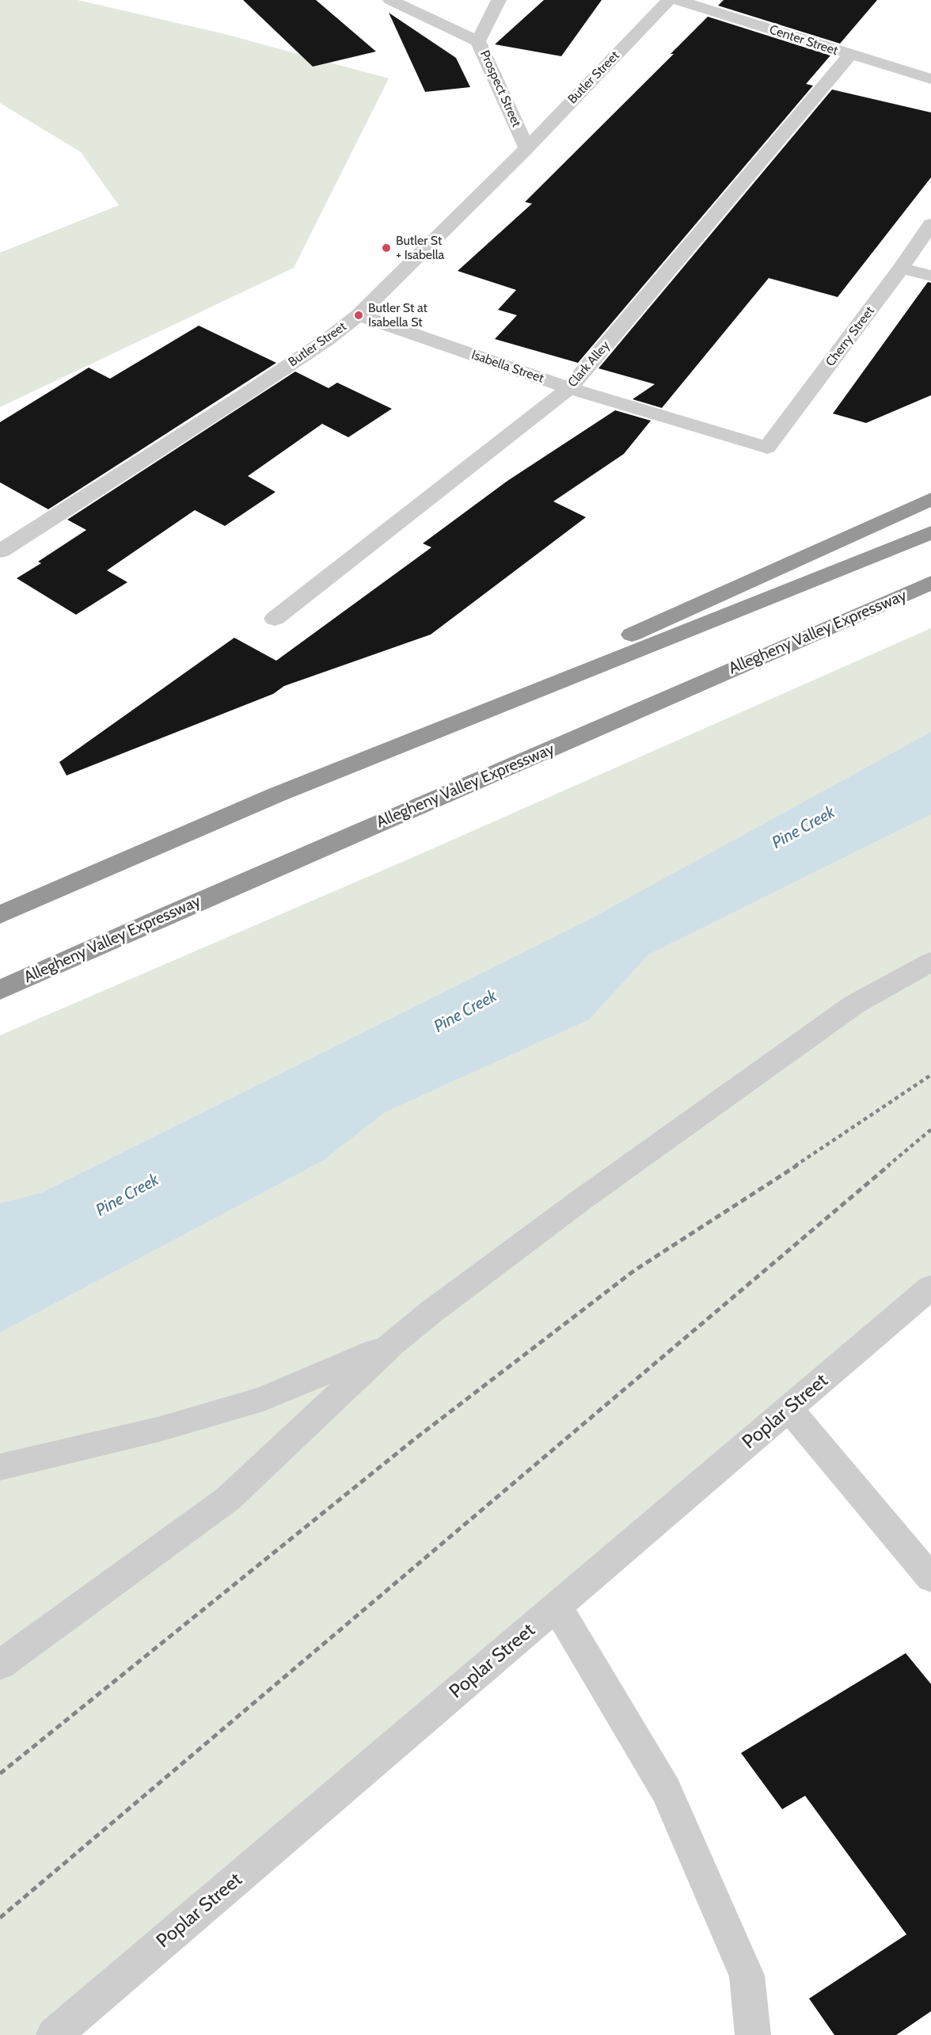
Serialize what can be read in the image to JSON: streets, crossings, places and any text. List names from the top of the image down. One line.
{"streets":{"highway":["Allegheny Valley Expressway"],"street":["Center Street","Butler Street","Prospect Street","Cherry Street","Clark Alley","Isabella Street","Poplar Street"]},"crossings":[["Center Street","Clark Alley"],["Butler Street","Prospect Street"],["Butler Street","Isabella Street"],["Cherry Street","Isabella Street"],["Clark Alley","Isabella Street"]],"water":["Pine Creek"],"places":["Butler St + Isabella","Butler St at Isabella St"]}
